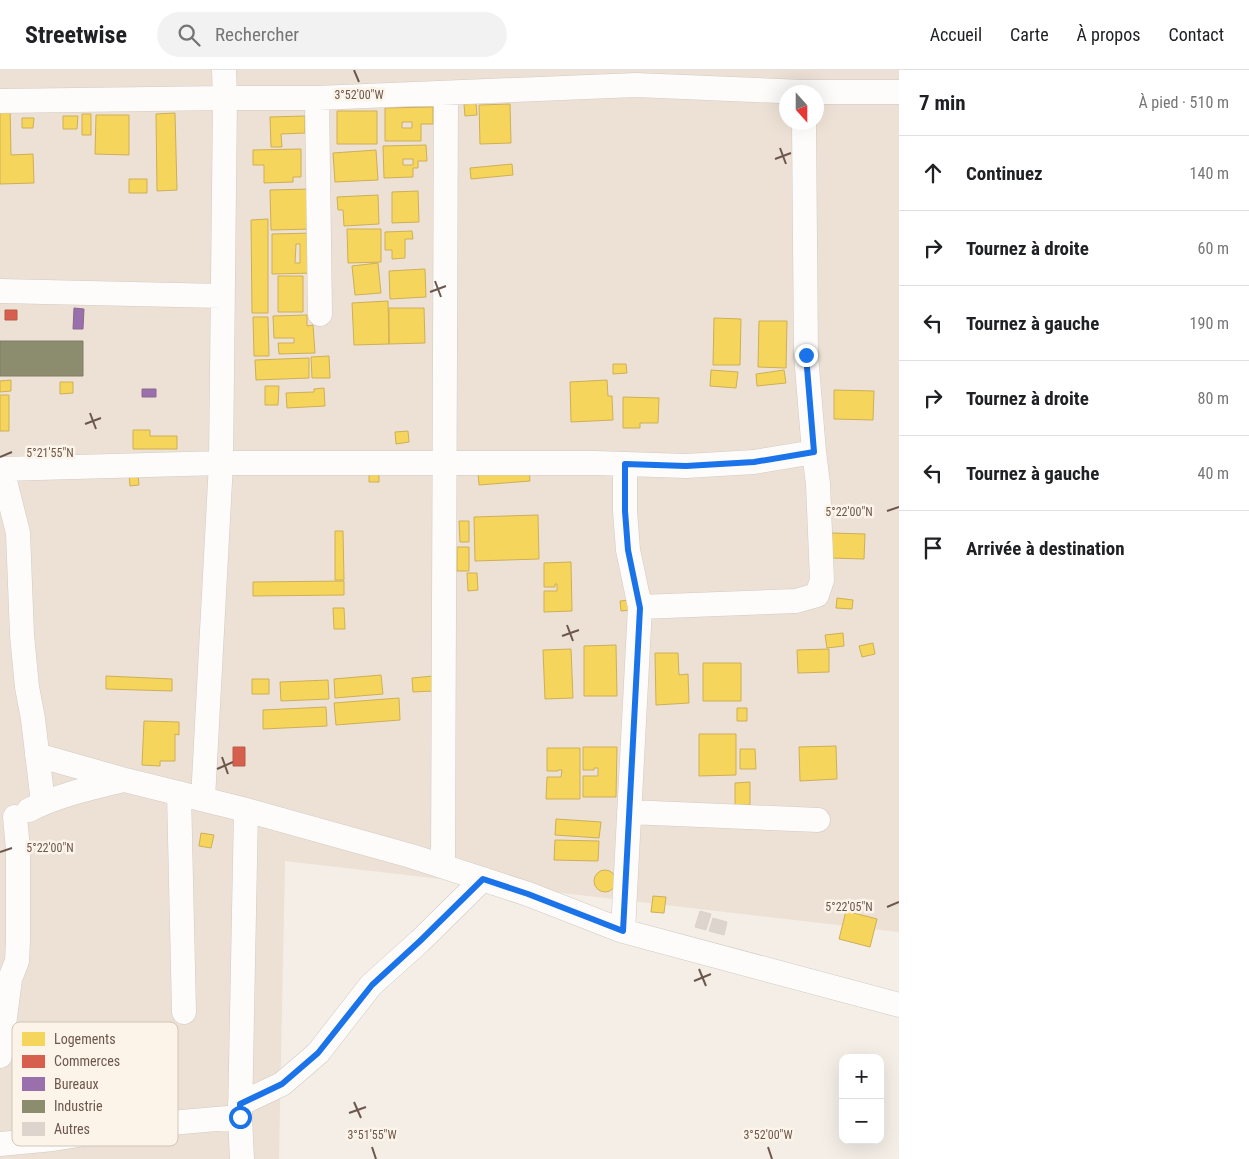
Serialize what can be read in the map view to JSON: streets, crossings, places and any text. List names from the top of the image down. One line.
{"legend":["Logements","Commerces","Bureaux","Industrie","Autres"],"north":"bottom","page":{"header":"Streetwise","search":"Rechercher","nav":["Accueil","Carte","À propos","Contact"],"heading":["7 min","À pied · 510 m"],"list":[["Continuez","140 m"],["Tournez à droite","60 m"],["Tournez à gauche","190 m"],["Tournez à droite","80 m"],["Tournez à gauche","40 m"],"Arrivée à destination"],"map_buttons":["+","−"]},"coordinates":["3°52'00\"W","5°21'55\"N","5°22'00\"N","5°22'05\"N","3°51'55\"W"]}
